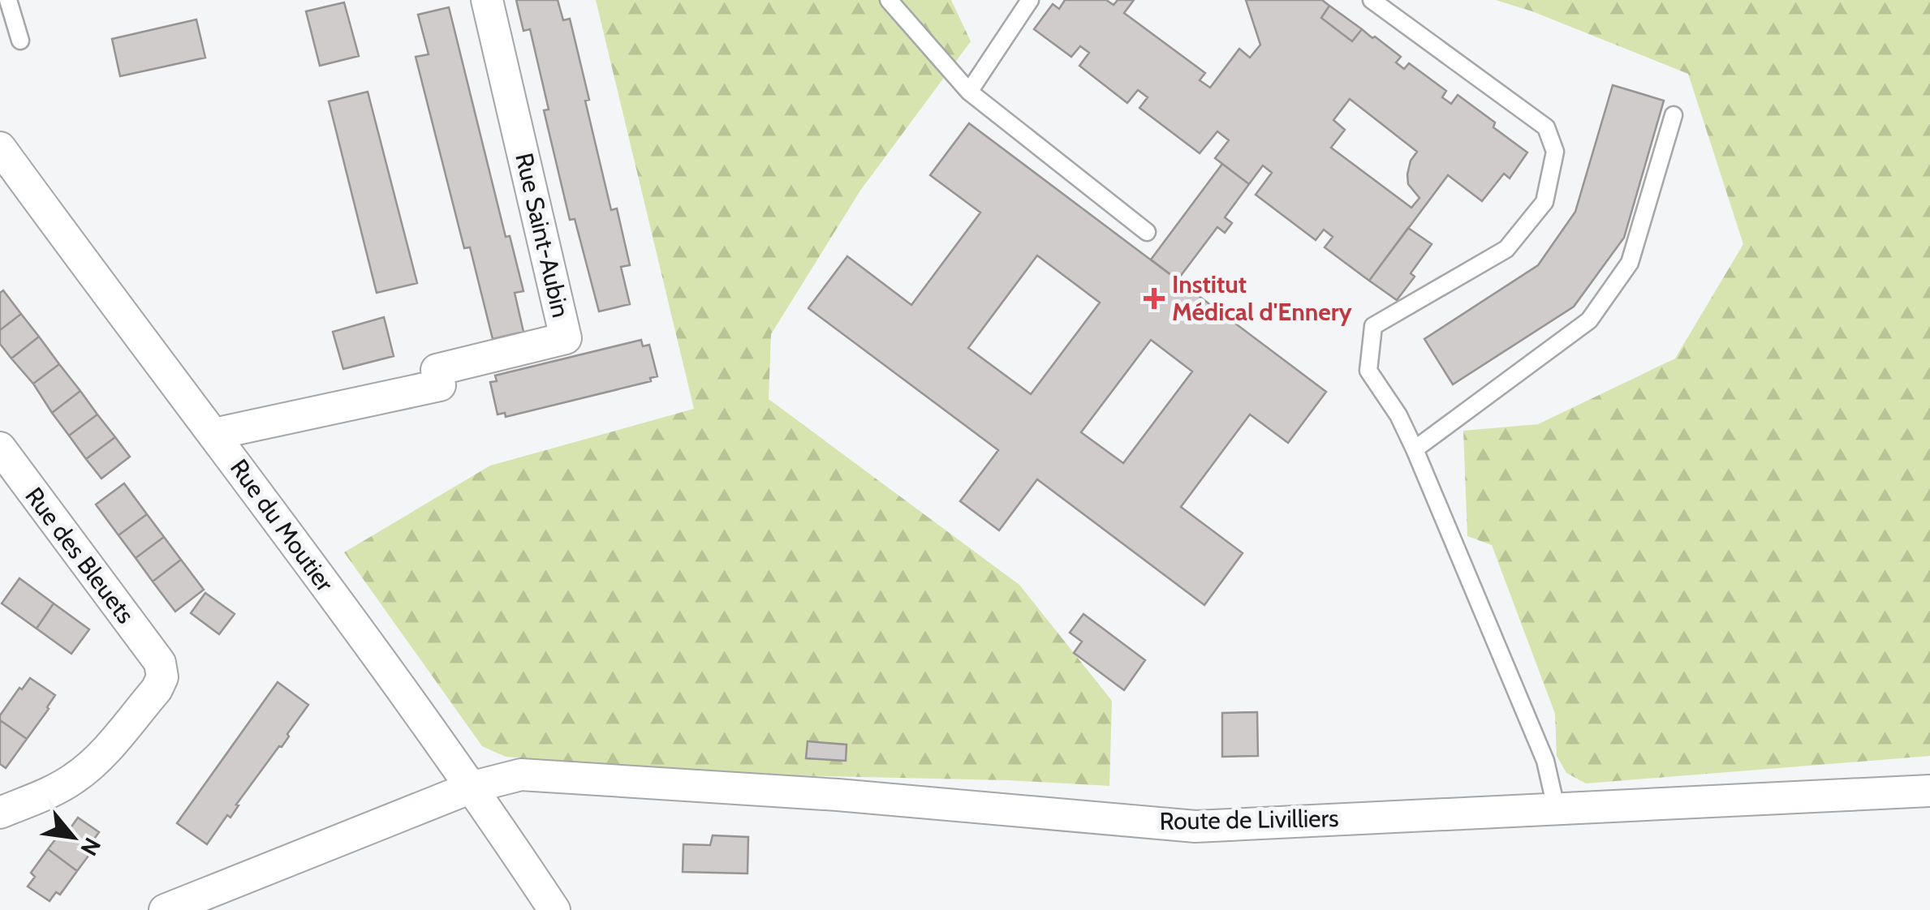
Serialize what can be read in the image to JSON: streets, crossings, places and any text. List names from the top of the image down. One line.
{"streets":{"street":["Rue Saint-Aubin","Rue du Moutier","Rue des Bleuets","Route de Livilliers"]},"crossings":[["Rue Saint-Aubin","Rue du Moutier"],["Rue du Moutier","Route de Livilliers"]],"places":{"health":["Institut Médical d'Ennery"]},"north":"bottom right"}
